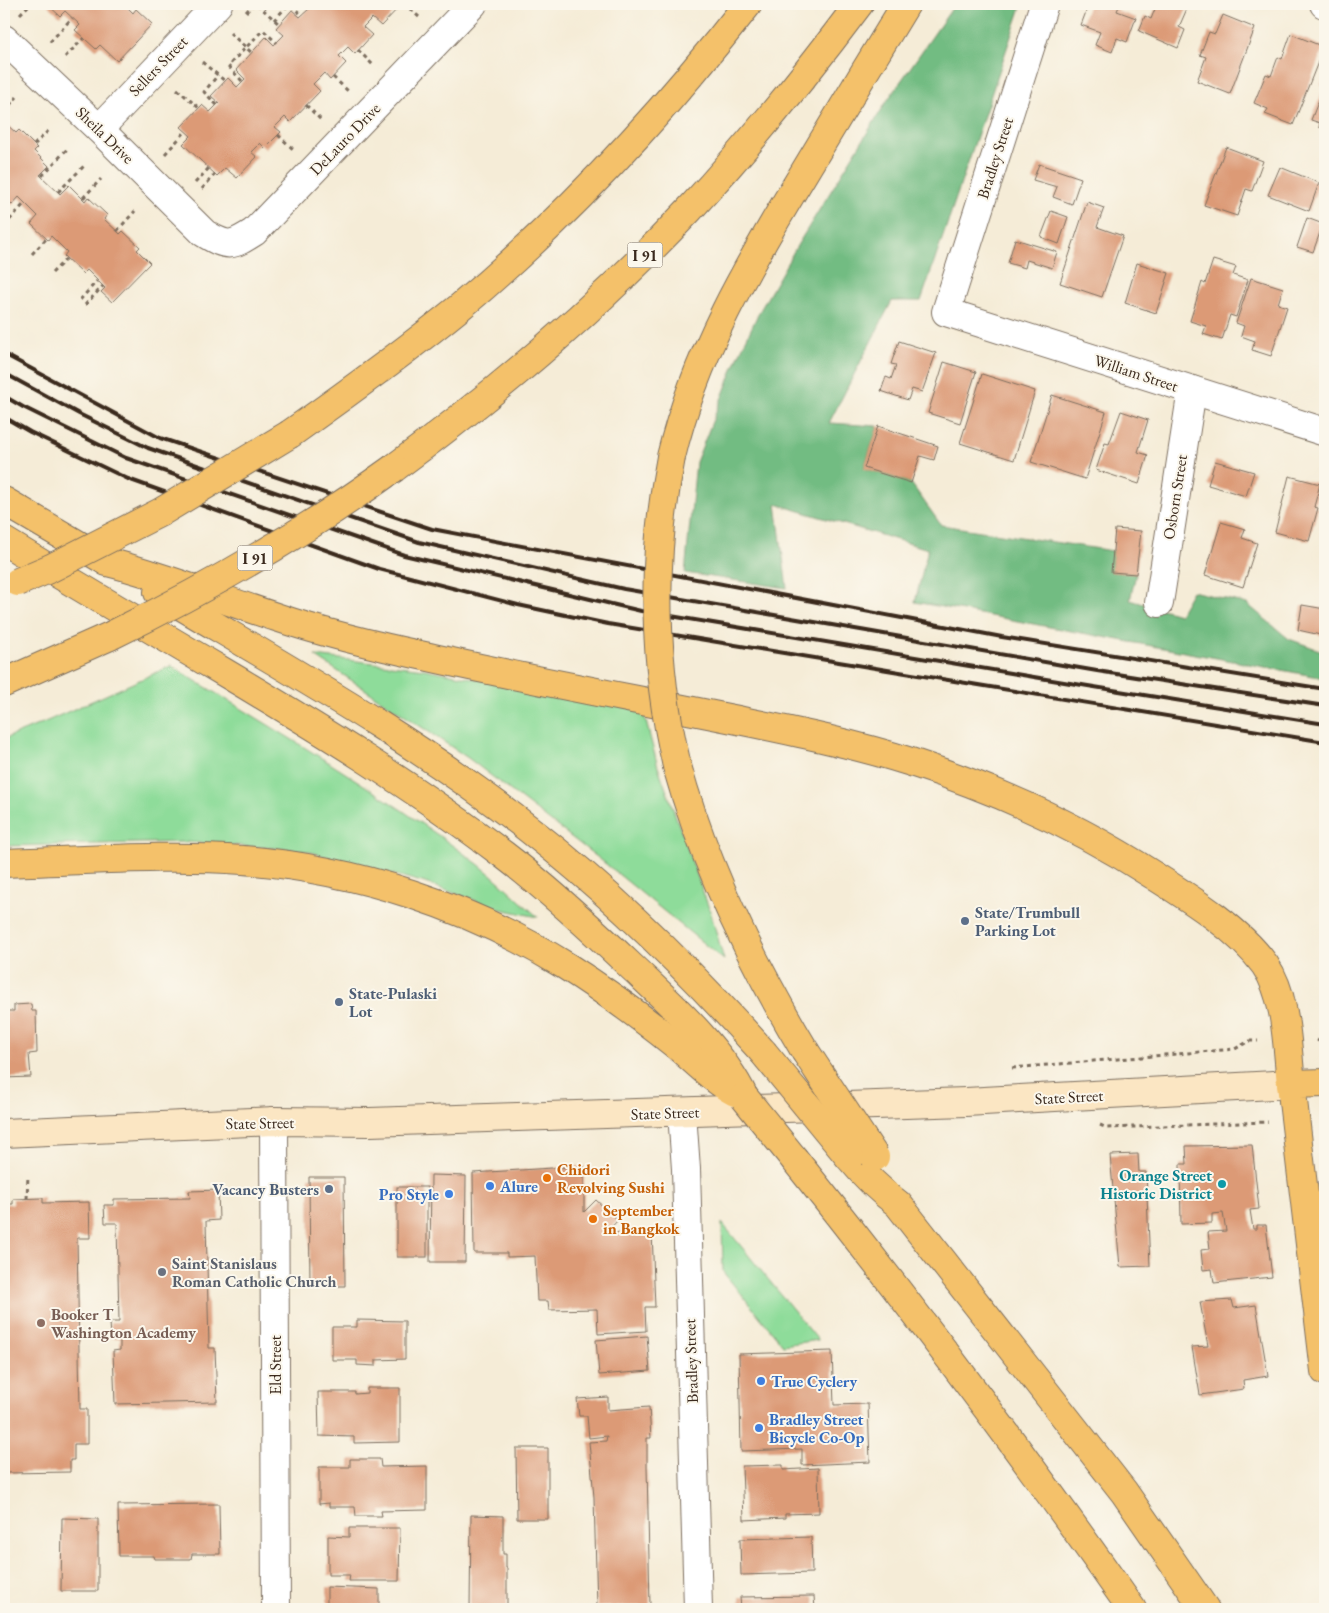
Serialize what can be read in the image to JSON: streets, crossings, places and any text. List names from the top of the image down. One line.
{"streets":{"main road":["I 91","State Street"],"street":["Sellers Street","Sheila Drive","DeLauro Drive","Bradley Street","William Street","Osborn Street","Eld Street"]},"crossings":[["Sellers Street","Sheila Drive"],["Sheila Drive","DeLauro Drive"],["Bradley Street","William Street"],["Bradley Street","State Street"],["William Street","Osborn Street"],["State Street","Eld Street"]],"places":["State/Trumbull Parking Lot","State-Pulaski Lot","Chidori Revolving Sushi","Orange Street Historic District","Alure","Vacancy Busters","Pro Style","September in Bangkok","Saint Stanislaus Roman Catholic Church","Booker T Washington Academy","True Cyclery","Bradley Street Bicycle Co-Op"]}
